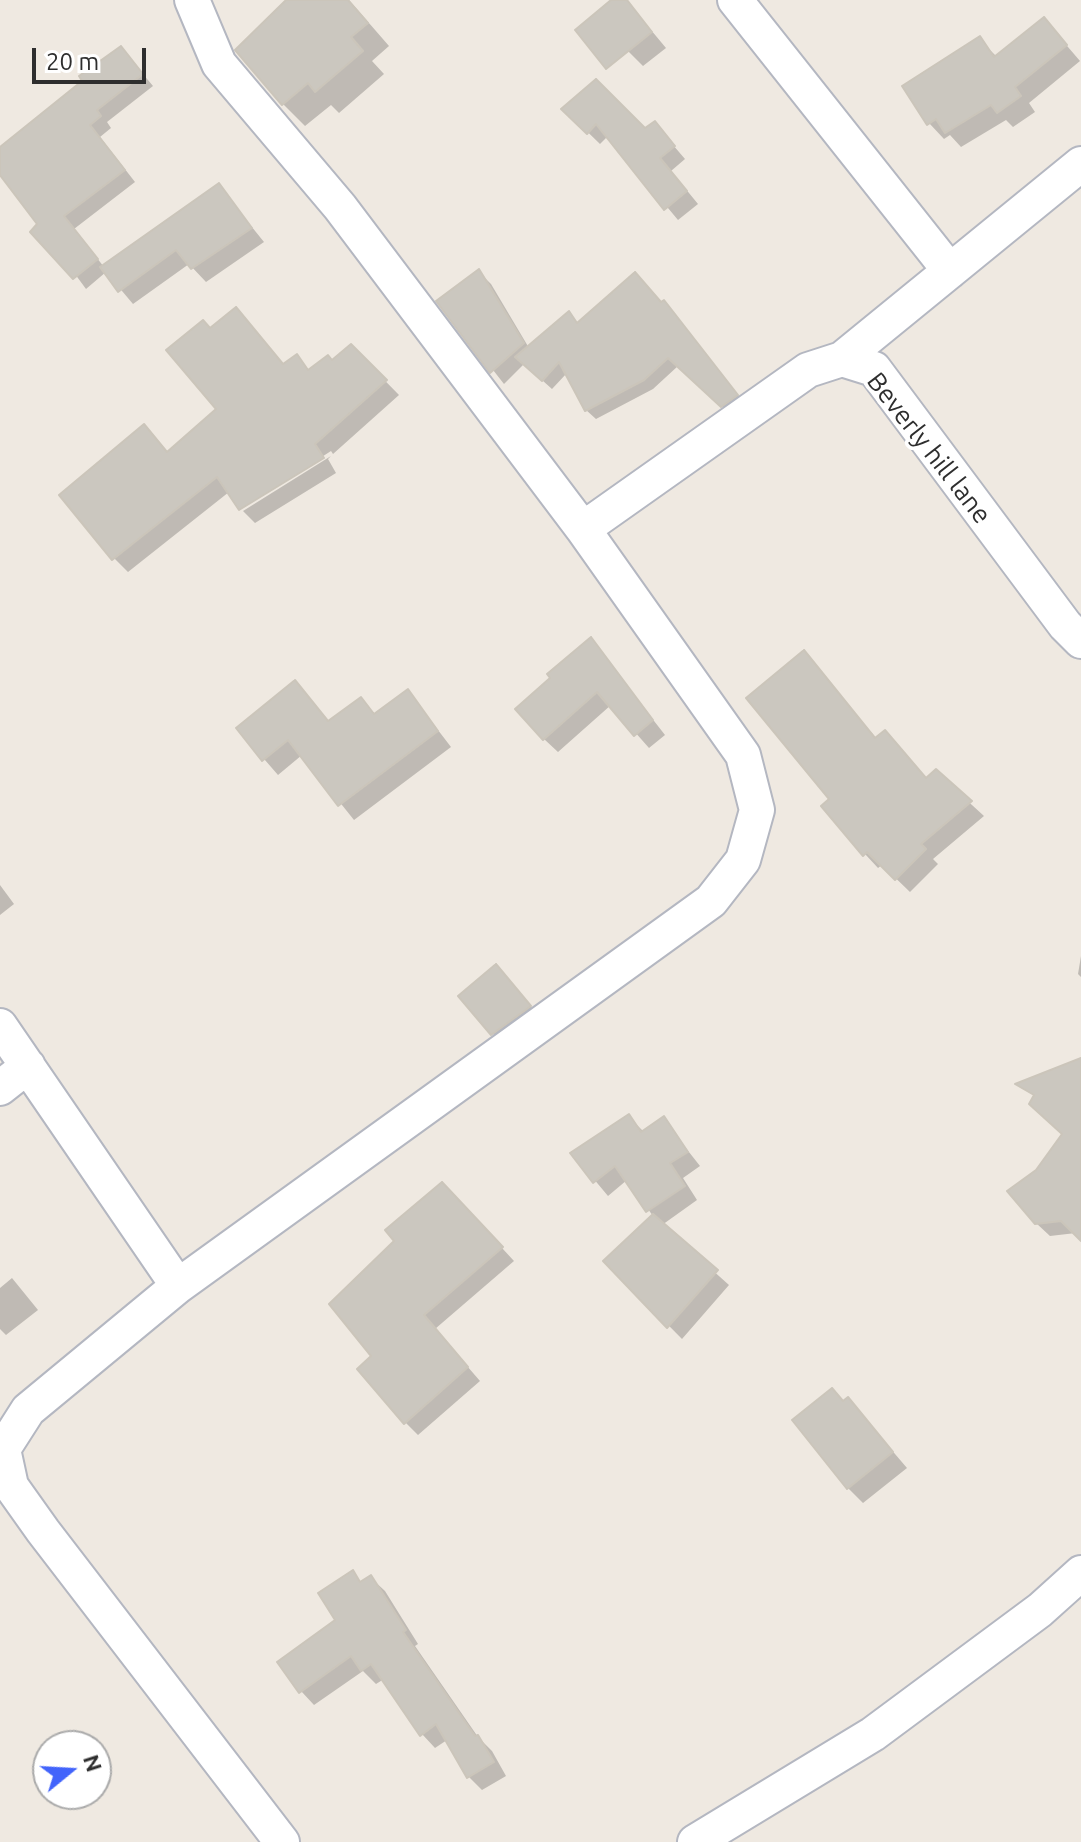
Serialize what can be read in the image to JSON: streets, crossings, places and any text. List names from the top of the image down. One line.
{"streets":{"street":["Beverly hill lane"]},"scale_bar":"20 m","north":"right"}
